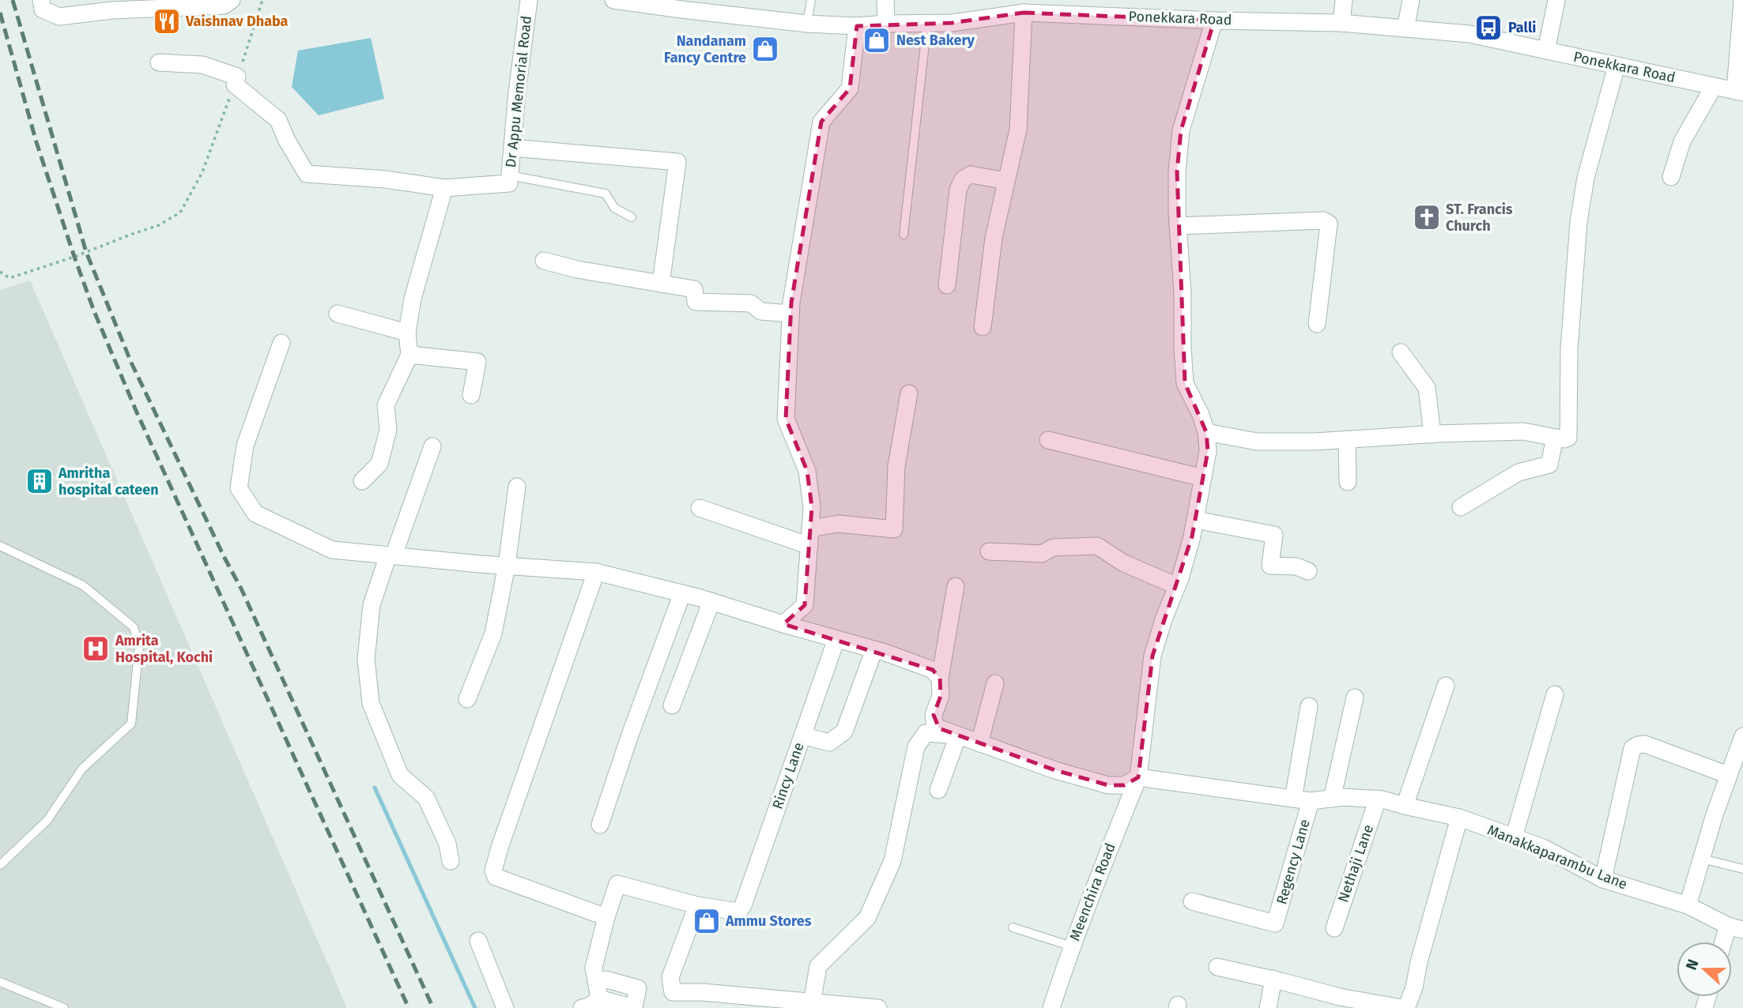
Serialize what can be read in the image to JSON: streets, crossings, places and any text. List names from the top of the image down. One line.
{"streets":{"street":["Ponekkara Road","Dr Appu Memorial Road","Rincy Lane","Manakkaparambu Lane","Regency Lane","Nethaji Lane","Meenchira Road"]},"crossings":[["Manakkaparambu Lane","Regency Lane"],["Manakkaparambu Lane","Nethaji Lane"],["Manakkaparambu Lane","Meenchira Road"]],"places":{"restaurant":["Vaishnav Dhaba"],"bus stop":["Palli"],"shop":["Nest Bakery","Nandanam Fancy Centre","Ammu Stores"],"church":["ST. Francis Church"],"building":["Amritha hospital cateen"],"hospital":["Amrita Hospital, Kochi"]},"north":"left"}
